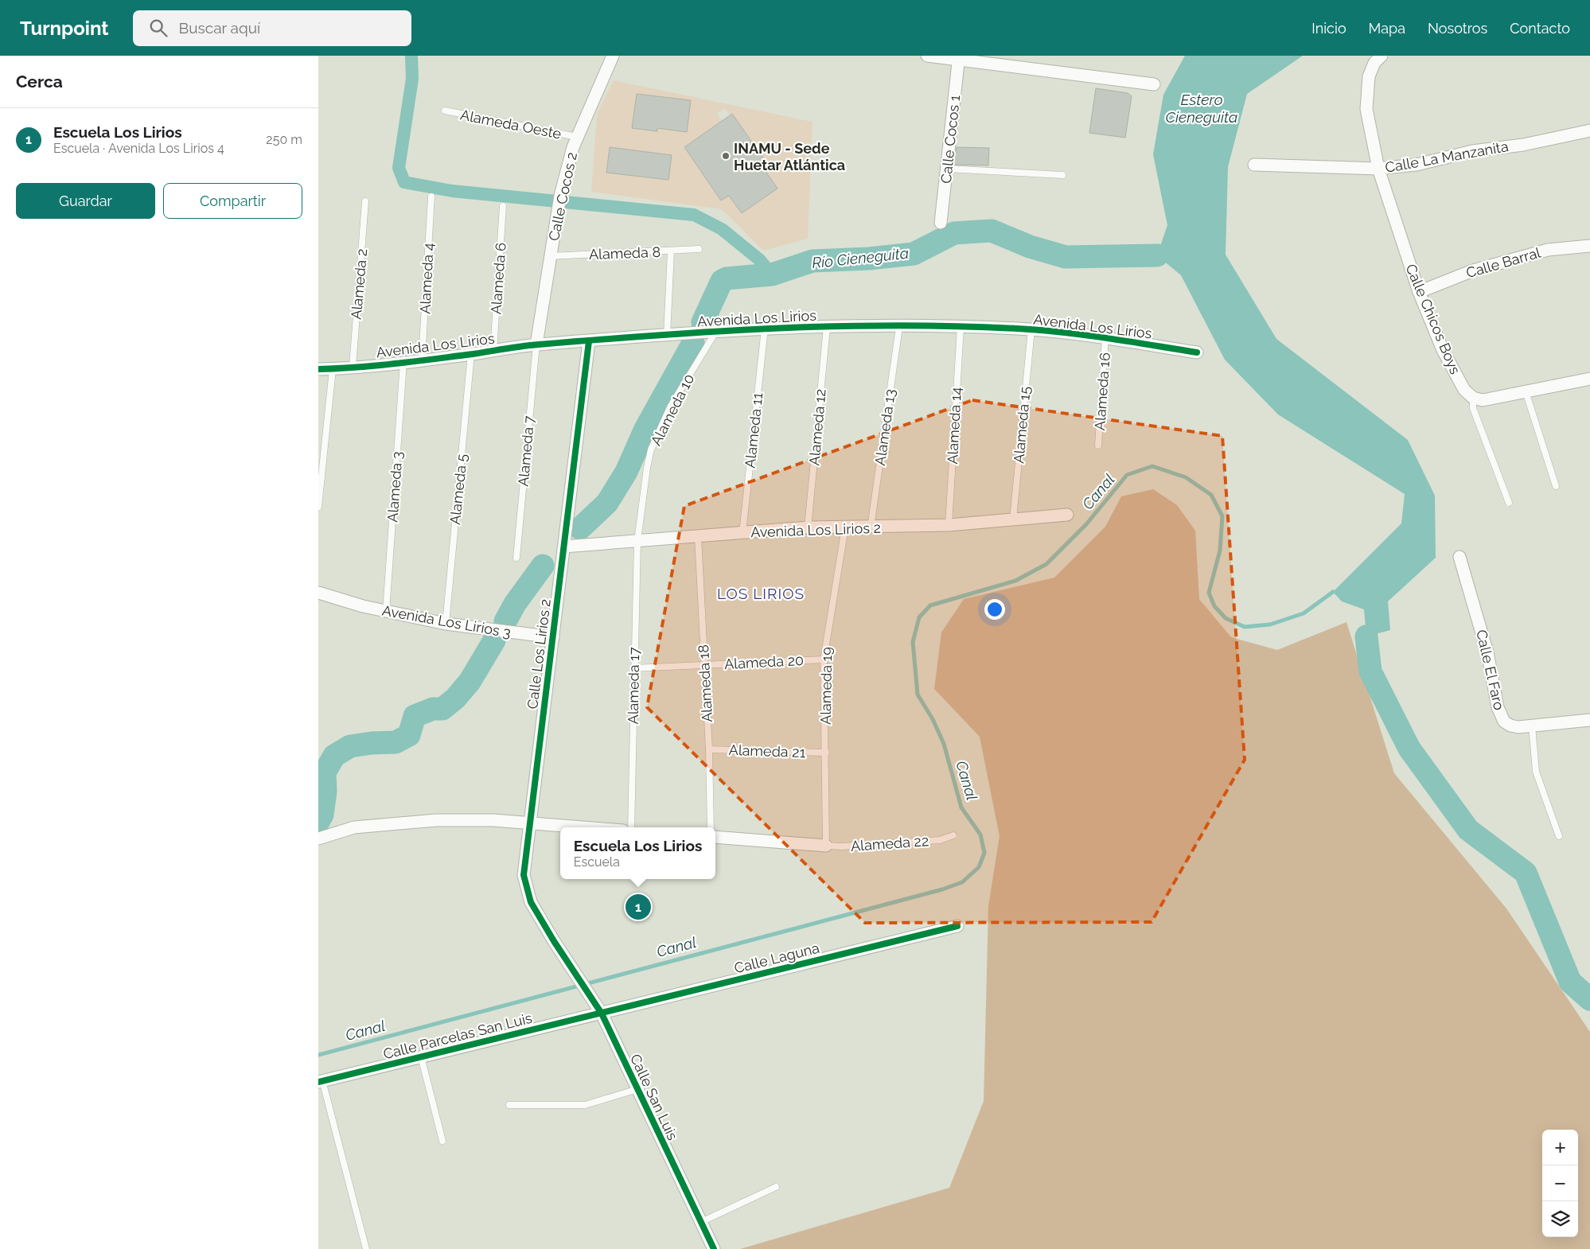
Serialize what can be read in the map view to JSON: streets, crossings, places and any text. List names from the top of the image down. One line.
{"streets":{"street":["Calle Cocos 1","Calle La Manzanita","Calle Cocos 2","Calle Barral","Avenida Los Lirios","Calle Chicos Boys","Avenida Los Lirios 2","Avenida Los Lirios 3","Calle Los Lirios 2","Calle El Faro","Calle Laguna","Calle Parcelas San Luis","Calle San Luis"],"lane":["Alameda Oeste","Alameda 8","Alameda 4","Alameda 6","Alameda 2","Alameda 16","Alameda 10","Alameda 15","Alameda 14","Alameda 12","Alameda 13","Alameda 11","Alameda 7","Alameda 3","Alameda 5","Alameda 20","Alameda 18","Alameda 17","Alameda 19","Alameda 21","Alameda 22"]},"crossings":[["Alameda Oeste","Calle Cocos 2"],["Calle La Manzanita","Calle Chicos Boys"],["Calle Cocos 2","Alameda 8"],["Calle Cocos 2","Avenida Los Lirios"],["Calle Cocos 2","Alameda 7"],["Calle Barral","Calle Chicos Boys"],["Alameda 4","Avenida Los Lirios"],["Alameda 6","Avenida Los Lirios"],["Alameda 2","Avenida Los Lirios"],["Avenida Los Lirios","Alameda 16"],["Avenida Los Lirios","Alameda 10"],["Avenida Los Lirios","Alameda 15"],["Avenida Los Lirios","Alameda 14"],["Avenida Los Lirios","Alameda 12"],["Avenida Los Lirios","Alameda 13"],["Avenida Los Lirios","Alameda 11"],["Avenida Los Lirios","Alameda 7"],["Avenida Los Lirios","Alameda 3"],["Avenida Los Lirios","Alameda 5"],["Avenida Los Lirios","Calle Los Lirios 2"],["Alameda 10","Avenida Los Lirios 2"],["Alameda 10","Alameda 17"],["Alameda 15","Avenida Los Lirios 2"],["Alameda 14","Avenida Los Lirios 2"],["Alameda 12","Avenida Los Lirios 2"],["Alameda 13","Avenida Los Lirios 2"],["Alameda 11","Avenida Los Lirios 2"],["Alameda 3","Avenida Los Lirios 3"],["Alameda 5","Avenida Los Lirios 3"],["Avenida Los Lirios 2","Calle Los Lirios 2"],["Avenida Los Lirios 2","Alameda 18"],["Avenida Los Lirios 2","Alameda 17"],["Avenida Los Lirios 2","Alameda 19"],["Avenida Los Lirios 3","Calle Los Lirios 2"],["Calle Los Lirios 2","Calle San Luis"],["Alameda 20","Alameda 18"],["Alameda 20","Alameda 17"],["Alameda 20","Alameda 19"],["Alameda 18","Alameda 21"],["Alameda 19","Alameda 21"],["Alameda 19","Alameda 22"],["Calle Laguna","Calle Parcelas San Luis"],["Calle Laguna","Calle San Luis"],["Calle Parcelas San Luis","Calle San Luis"]],"districts":["LOS LIRIOS"],"water":["Estero Cieneguita","Río Cieneguita","Canal"],"places":["INAMU - Sede Huetar Atlántica"],"page":{"header":"Turnpoint","search":"Buscar aquí","nav":["Inicio","Mapa","Nosotros","Contacto"],"heading":"Cerca","list":[{"mark":"1","name":"Escuela Los Lirios","note":"Escuela · Avenida Los Lirios 4","value":"250 m"}],"buttons":["Guardar","Compartir"],"popup":["Escuela Los Lirios","Escuela"],"pins":"1","map_buttons":["+","−"]}}
